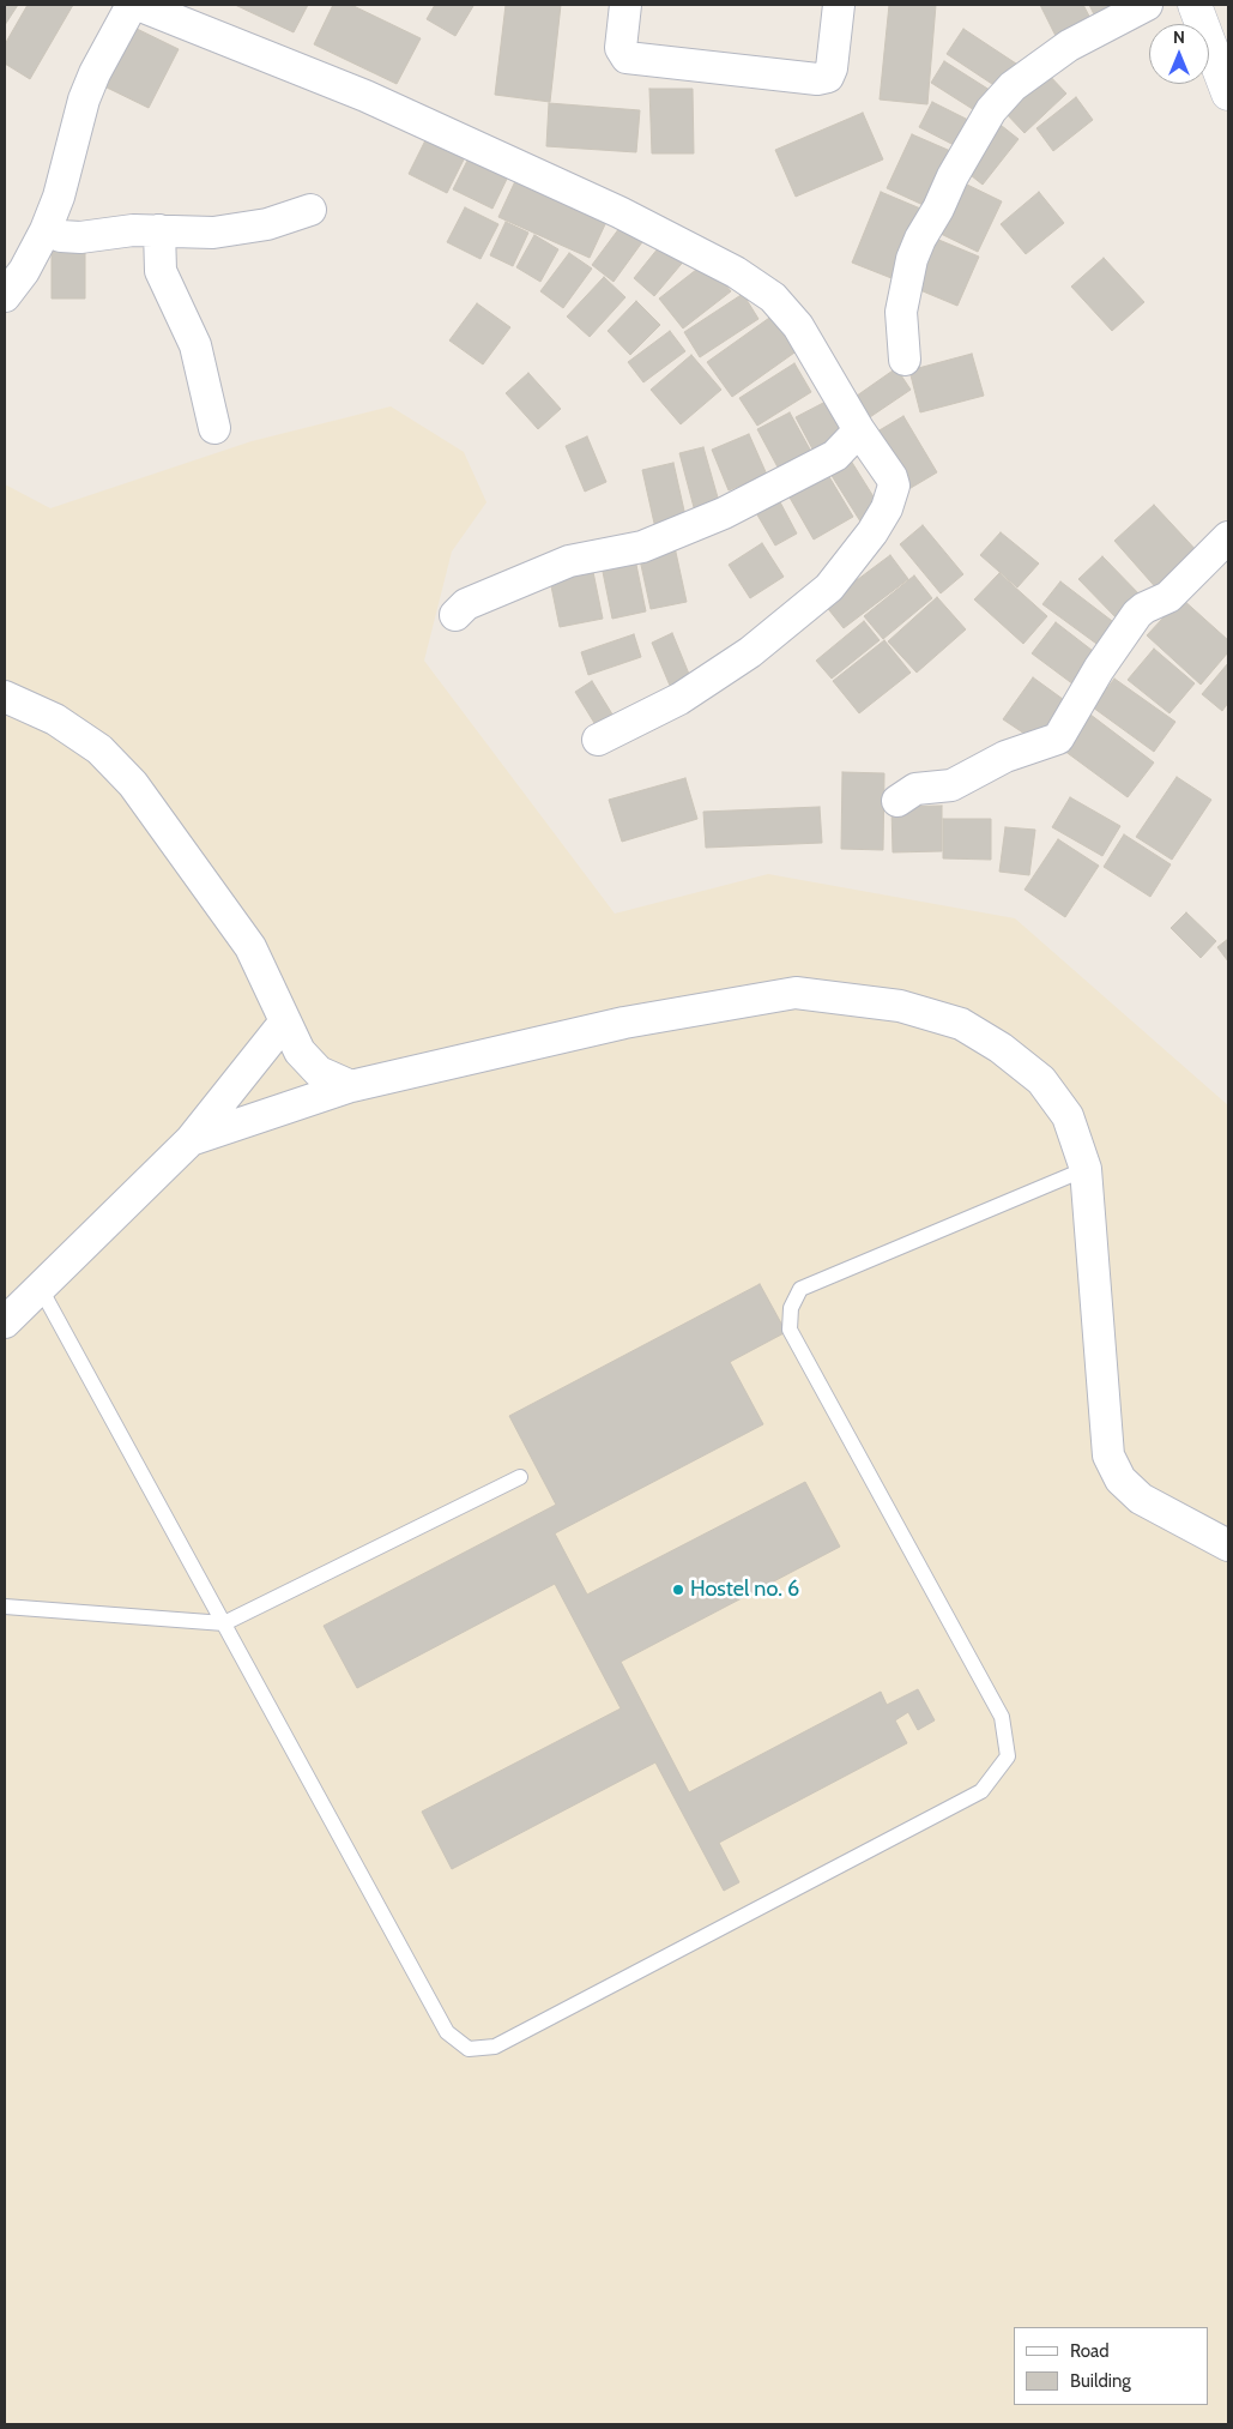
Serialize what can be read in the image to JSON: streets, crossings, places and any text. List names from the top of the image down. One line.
{"places":["Hostel no. 6"],"legend":["Road","Building"],"north":"top"}
